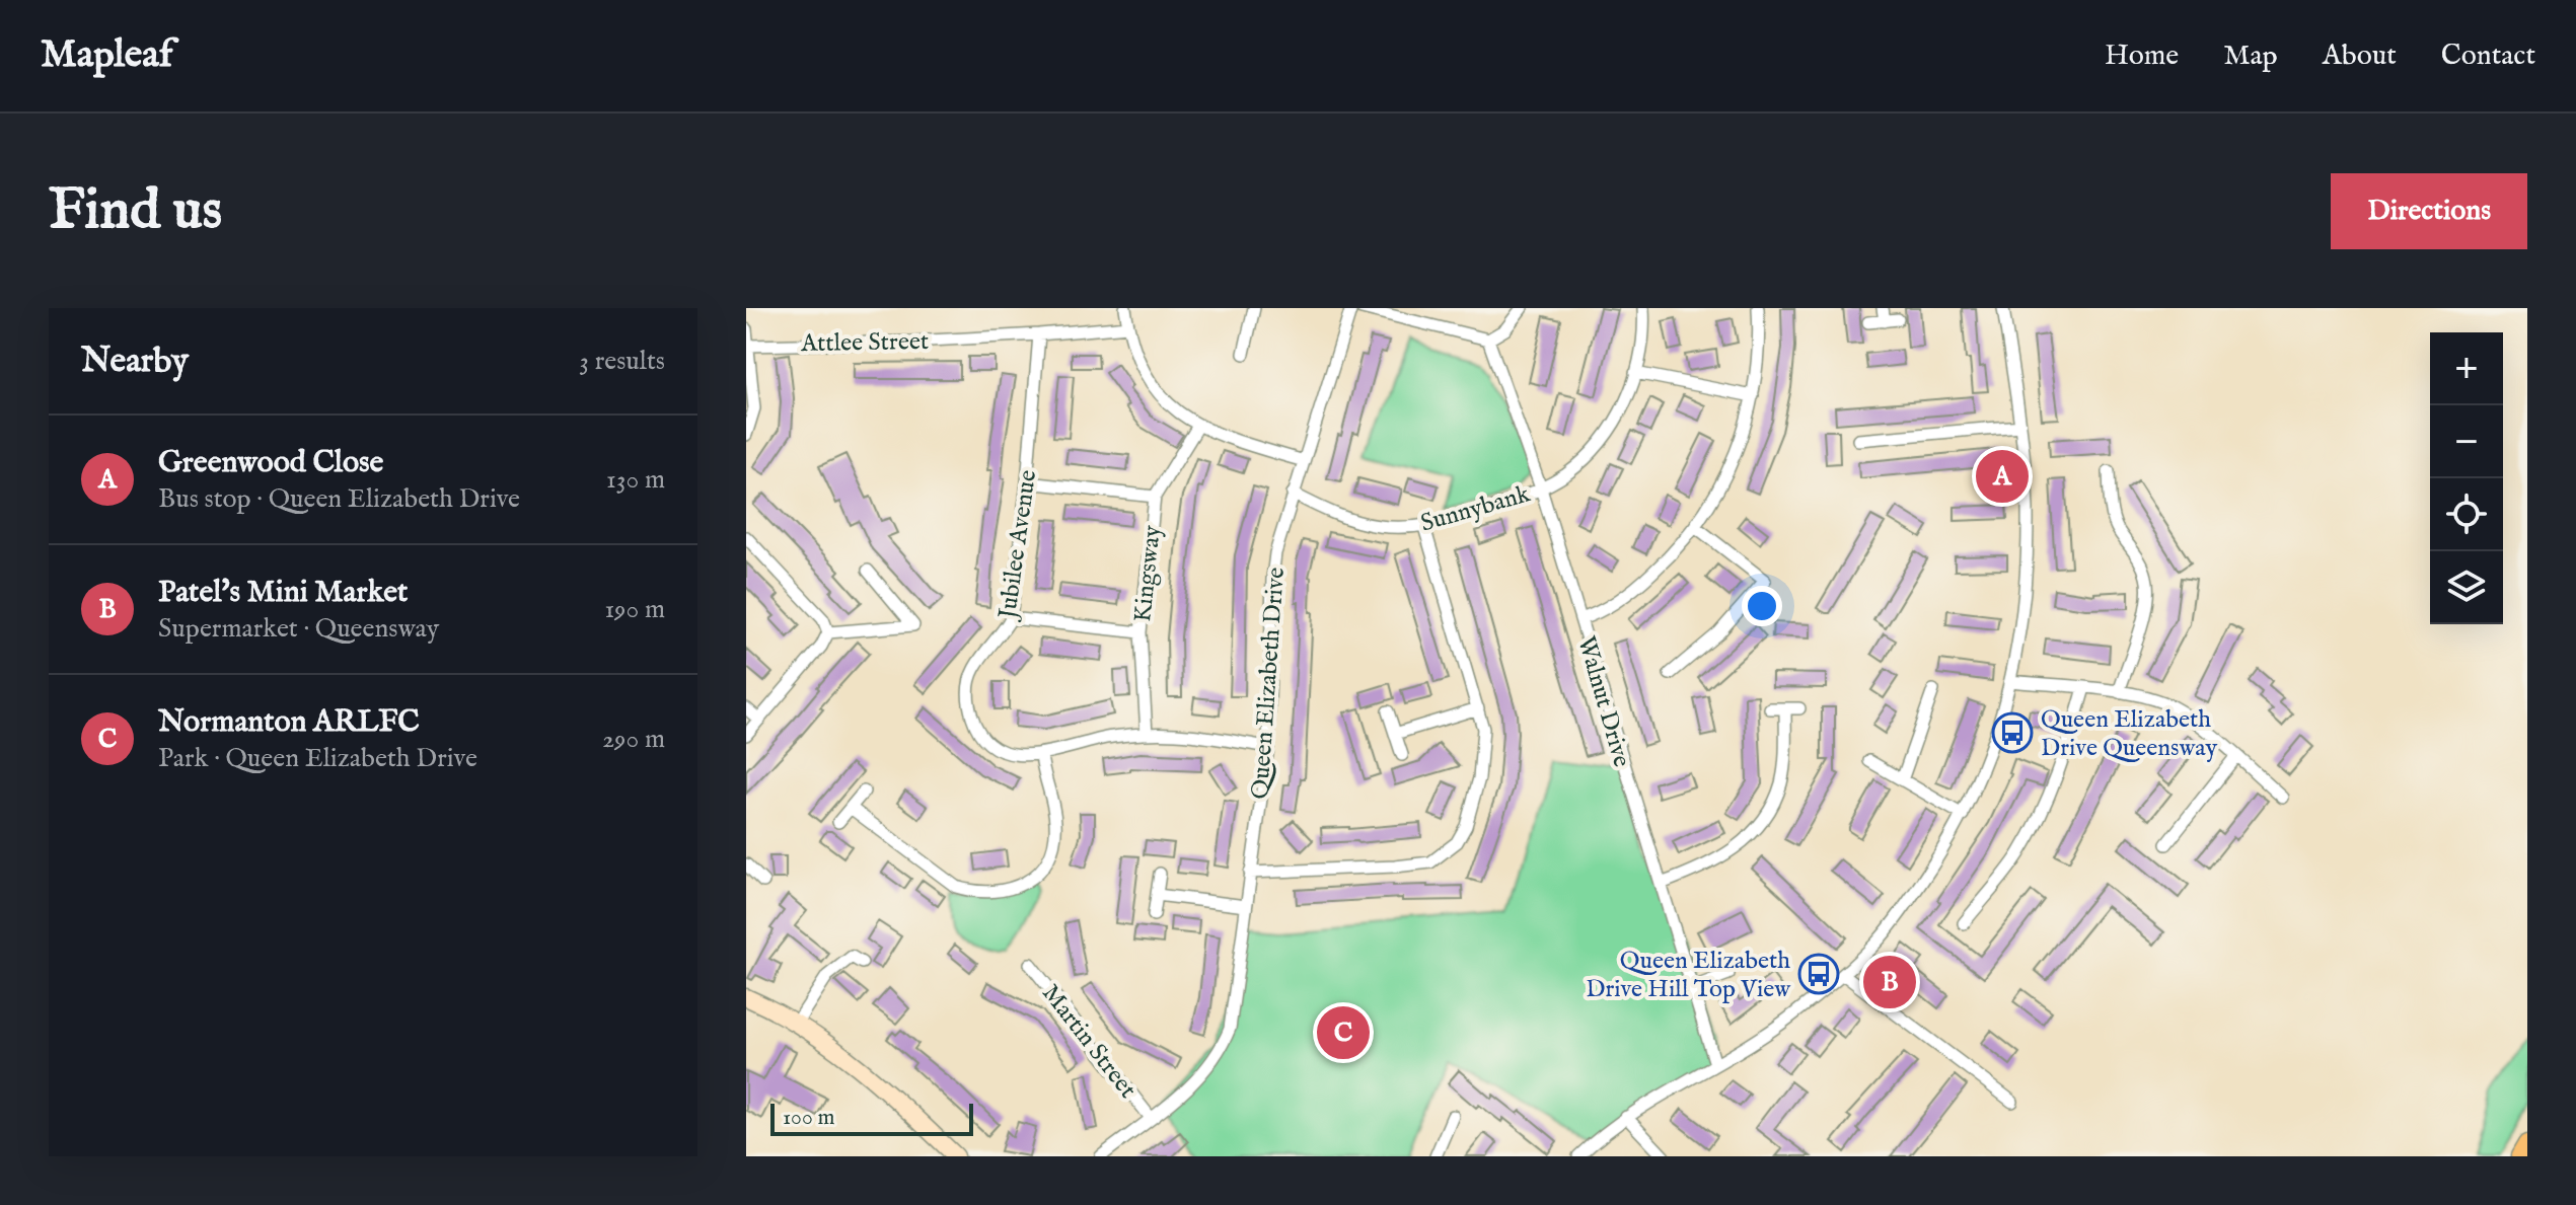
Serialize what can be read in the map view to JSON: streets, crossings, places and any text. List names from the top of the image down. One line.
{"streets":{"street":["Attlee Street","Sunnybank","Jubilee Avenue","Kingsway","Queen Elizabeth Drive","Walnut Drive","Martin Street"]},"crossings":[["Attlee Street","Jubilee Avenue"],["Sunnybank","Queen Elizabeth Drive"],["Sunnybank","Walnut Drive"],["Jubilee Avenue","Kingsway"],["Jubilee Avenue","Queen Elizabeth Drive"],["Queen Elizabeth Drive","Martin Street"]],"places":{"bus stop":["Queen Elizabeth Drive Queensway","Queen Elizabeth Drive Hill Top View"]},"scale_bar":"100 m","page":{"header":"Mapleaf","nav":["Home","Map","About","Contact"],"buttons":"Directions","title":"Find us","heading":["Nearby","3 results"],"map_buttons":["+","−"],"list":[{"mark":"A","name":"Greenwood Close","note":"Bus stop · Queen Elizabeth Drive","value":"130 m"},{"mark":"B","name":"Patel's Mini Market","note":"Supermarket · Queensway","value":"190 m"},{"mark":"C","name":"Normanton ARLFC","note":"Park · Queen Elizabeth Drive","value":"290 m"}],"pins":["A","B","C"],"scale":"100 m"}}
